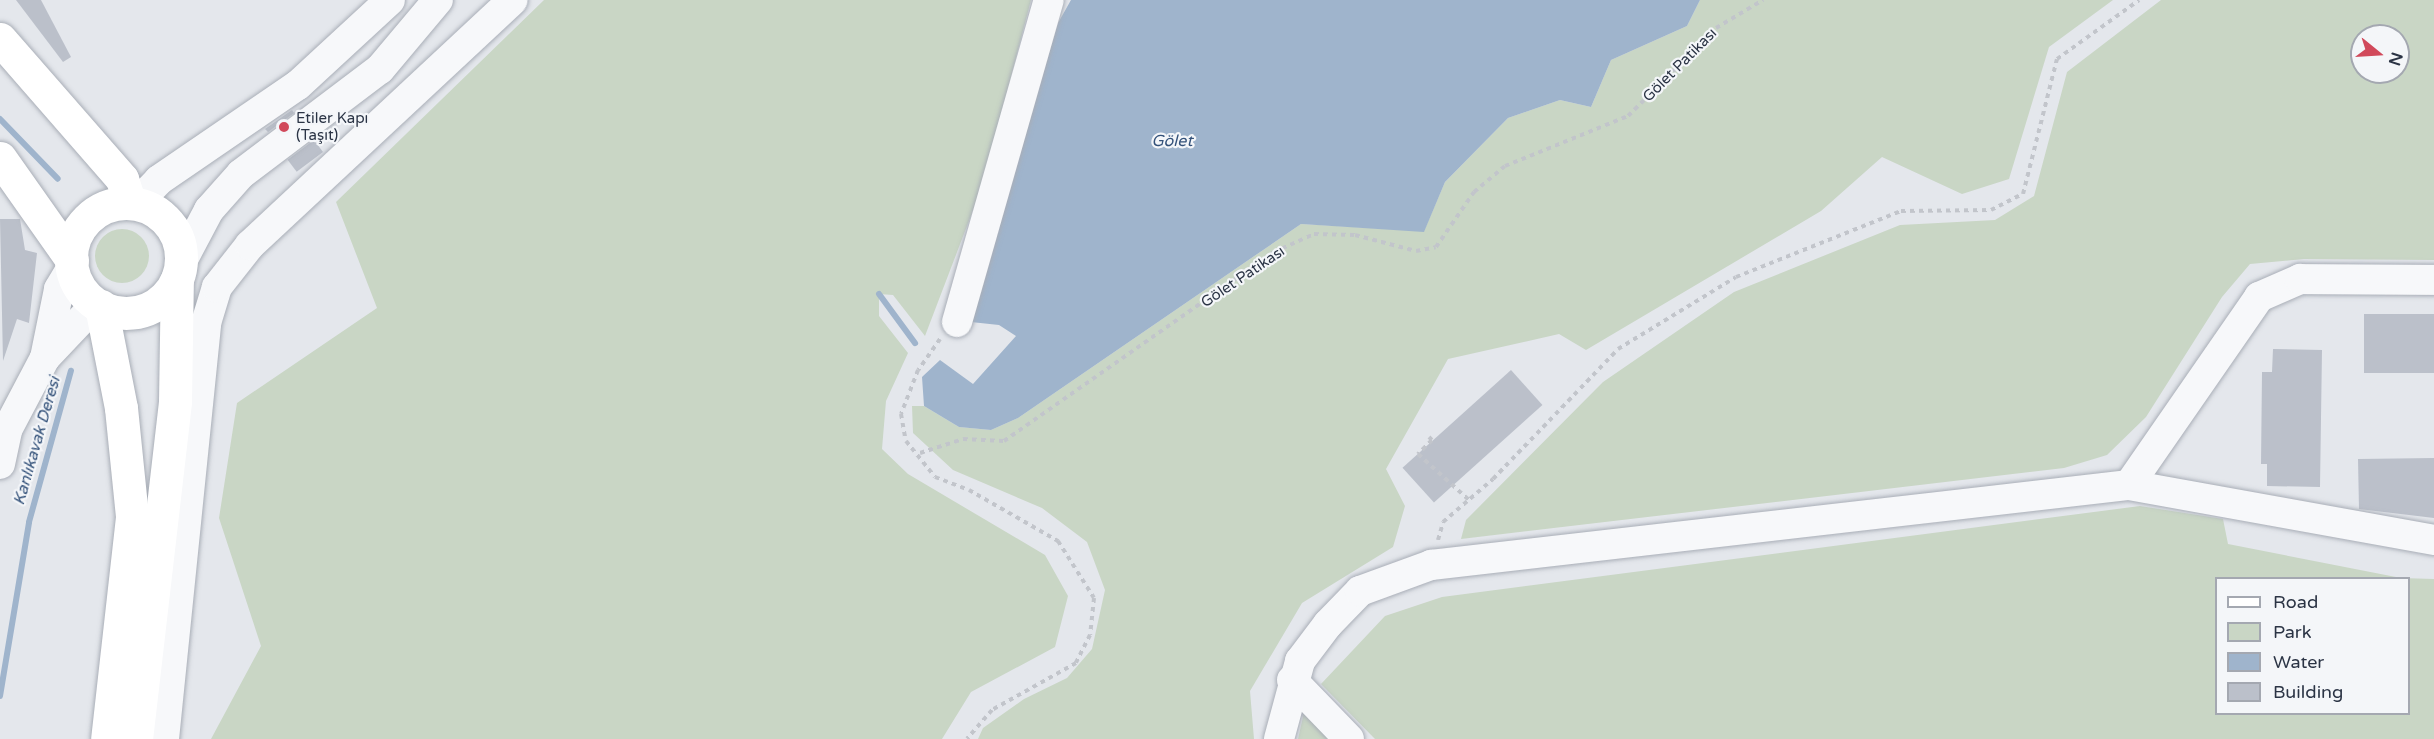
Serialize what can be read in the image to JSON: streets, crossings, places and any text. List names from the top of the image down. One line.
{"streets":{"path":["Gölet Patikası"]},"water":["Gölet","Kanlıkavak Deresi"],"places":["Etiler Kapı (Taşıt)"],"legend":["Road","Park","Water","Building"],"north":"right"}
